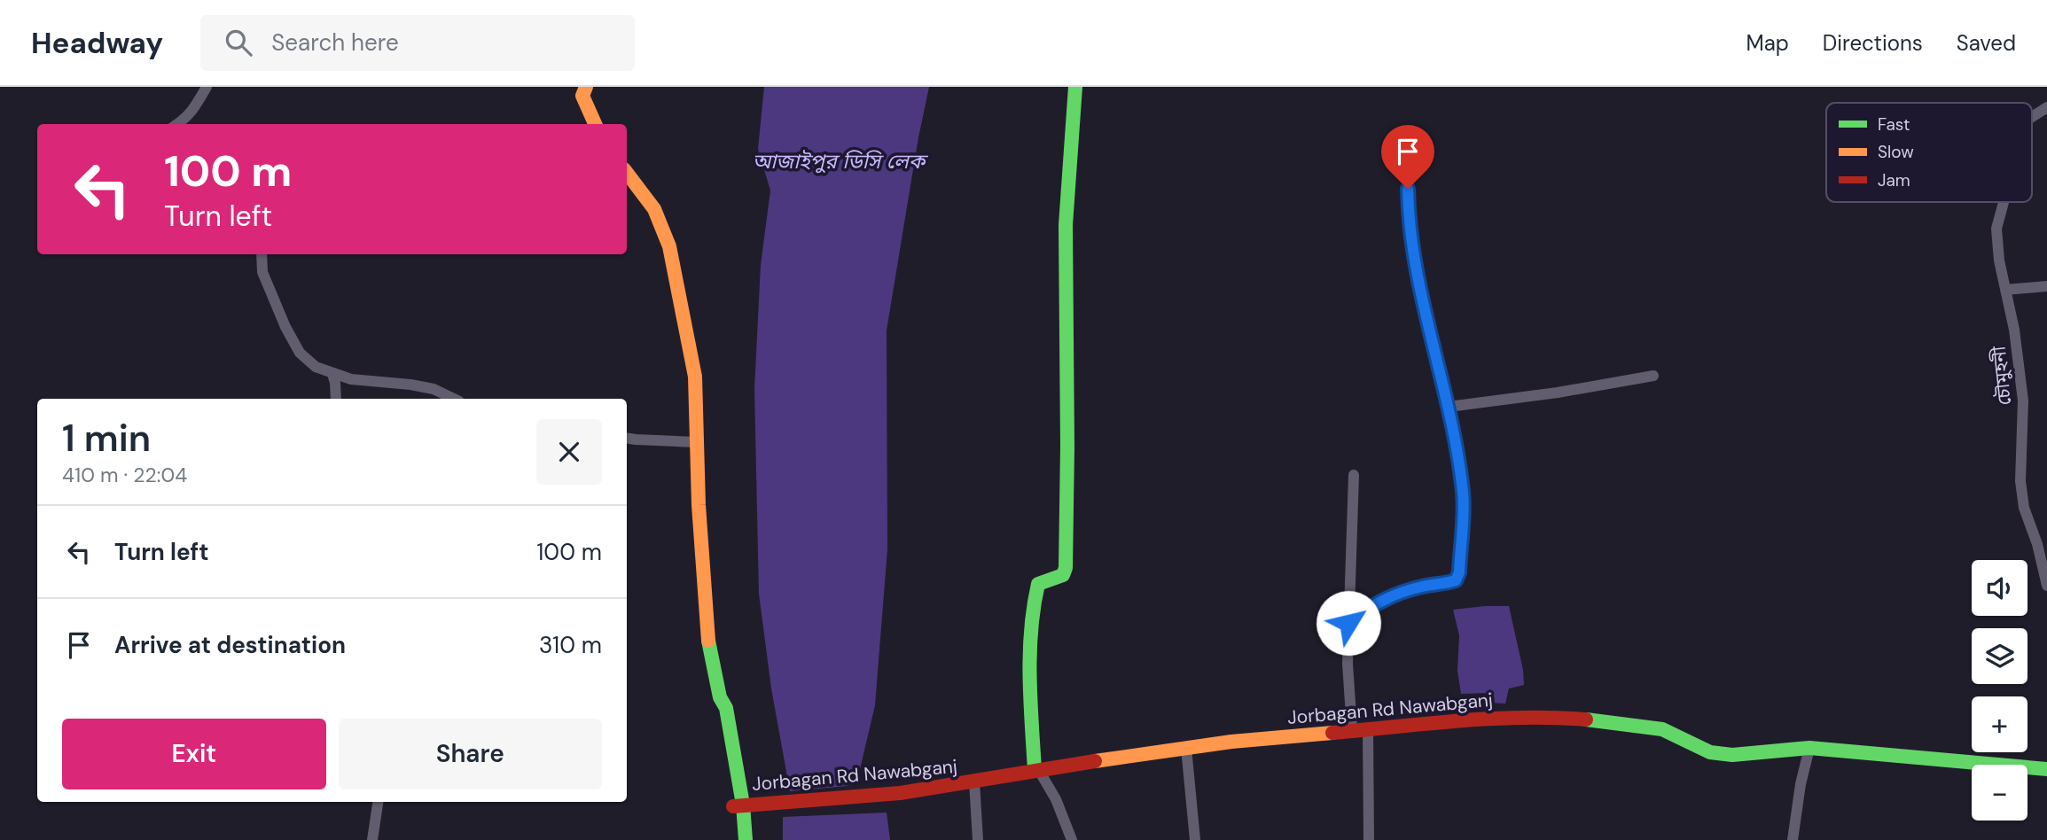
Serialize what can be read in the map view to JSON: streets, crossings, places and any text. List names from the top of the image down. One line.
{"streets":{"street":["চৌমুহনী","Jorbagan Rd Nawabganj"]},"water":["আজাইপুর ডিসি লেক"],"legend":["Fast","Slow","Jam"],"page":{"header":"Headway","search":"Search here","nav":["Map","Directions","Saved"],"turn":["100 m","Turn left"],"heading":["1 min","410 m · 22:04"],"list":[{"name":"Turn left","value":"100 m"},{"name":"Arrive at destination","value":"310 m"}],"map_buttons":["+","−"],"buttons":["Exit","Share"]}}
